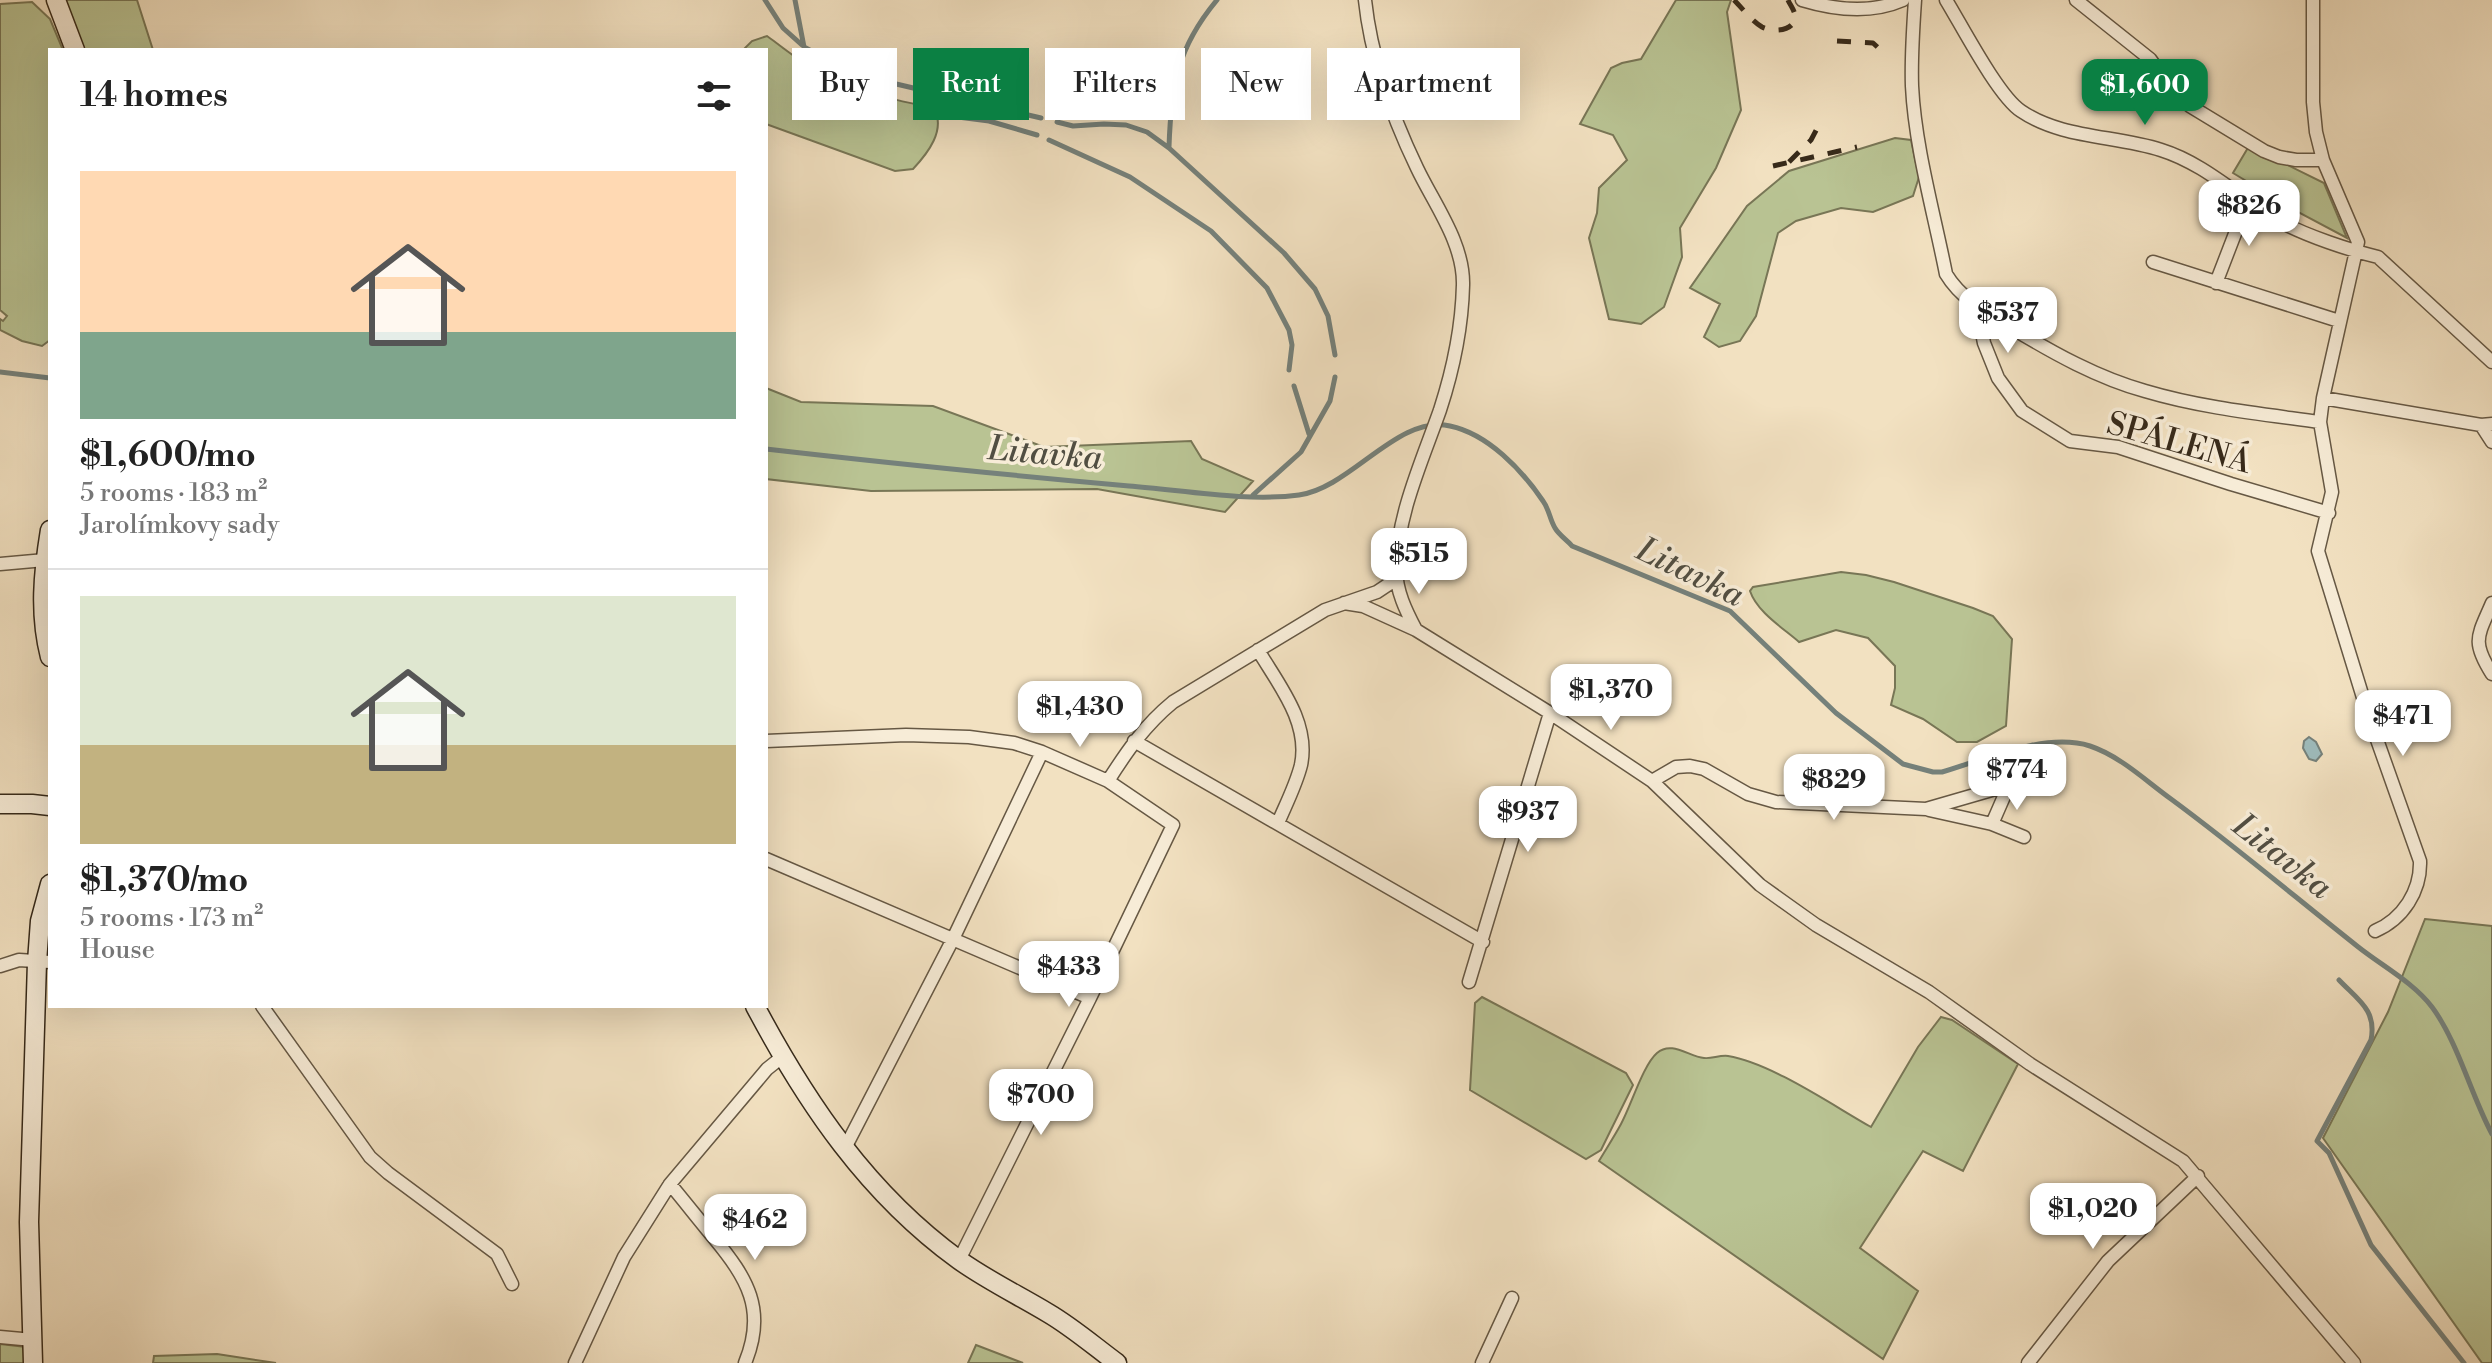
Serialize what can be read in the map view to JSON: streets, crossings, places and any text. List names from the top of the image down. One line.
{"streets":{"street":["SPÁLENÁ"]},"water":["Litavka"],"page":{"chip":["Buy","Rent","Filters","New","Apartment"],"heading":"14 homes","price":["$1,600","$826","$537","$515","$1,370","$1,430","$471","$774","$829","$937","$433","$700","$1,020","$462"],"list":[{"name":"$1,600/mo","note":"5 rooms · 183 m² · Jarolímkovy sady"},{"name":"$1,370/mo","note":"5 rooms · 173 m² · House"}]}}
